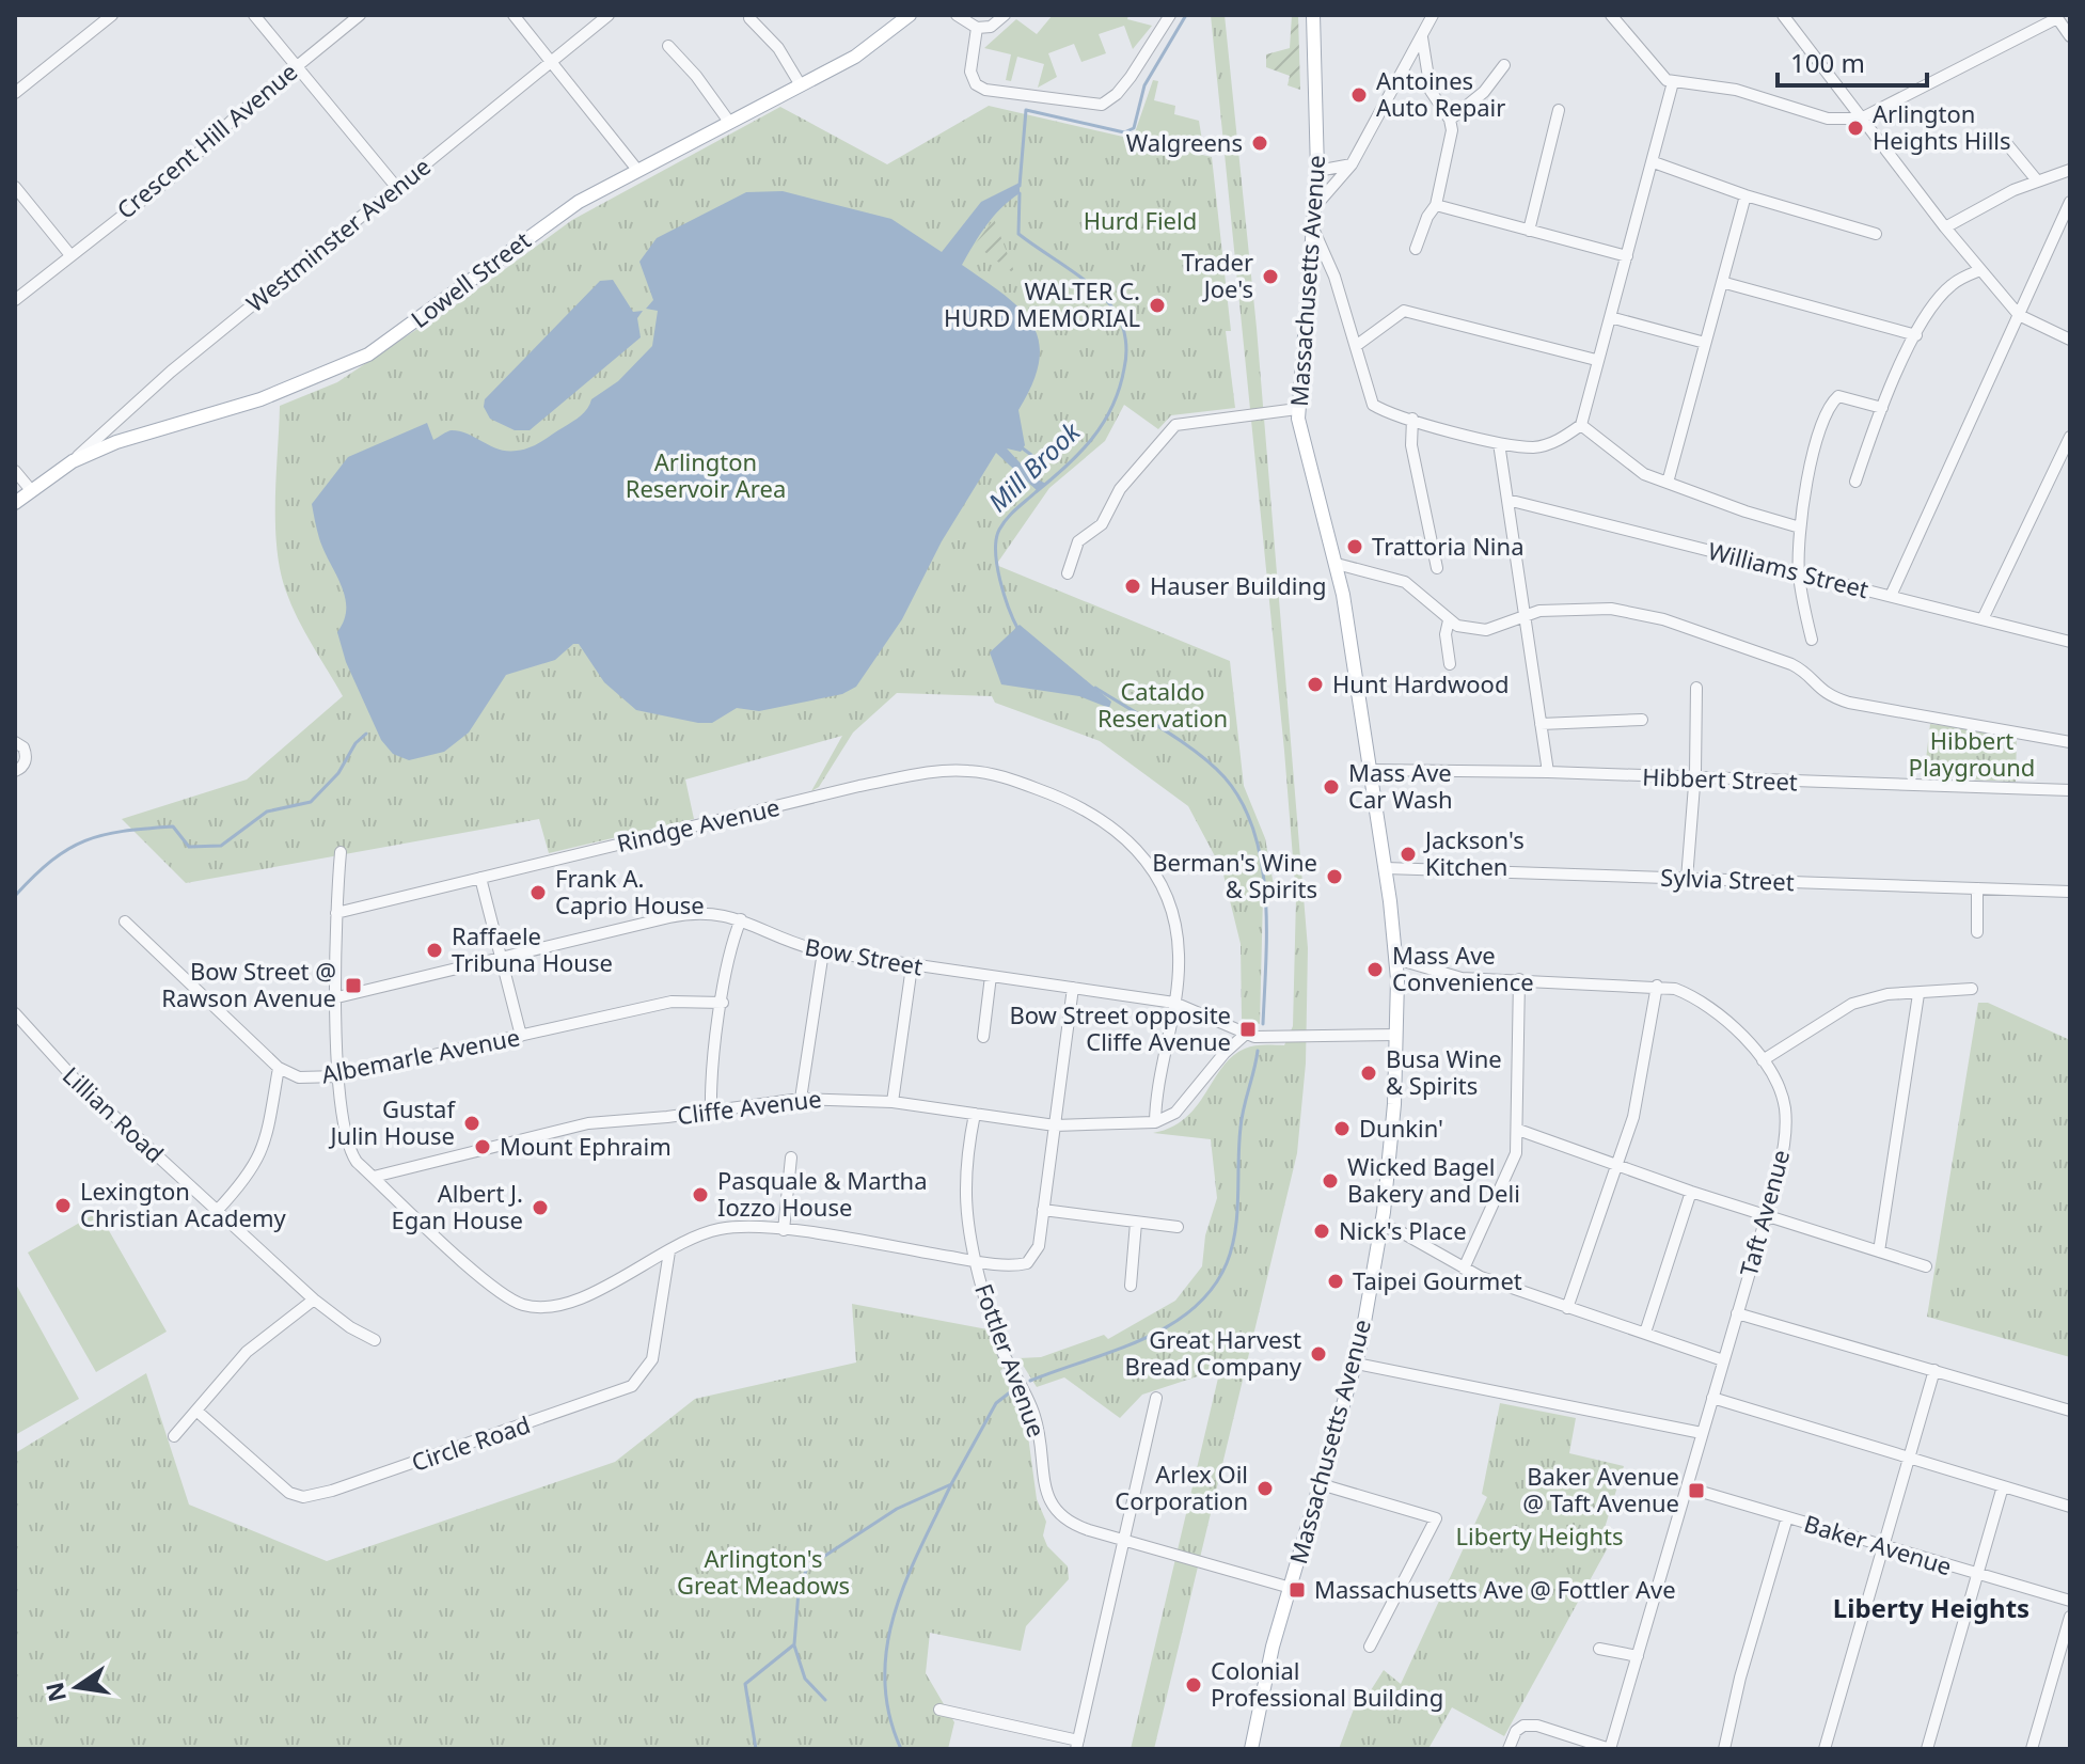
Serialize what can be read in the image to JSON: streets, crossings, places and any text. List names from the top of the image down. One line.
{"streets":{"main road":["Lowell Street","Massachusetts Avenue"],"street":["Crescent Hill Avenue","Westminster Avenue","Williams Street","Hibbert Street","Rindge Avenue","Sylvia Street","Bow Street","Albemarle Avenue","Cliffe Avenue","Lillian Road","Taft Avenue","Fottler Avenue","Circle Road","Baker Avenue"]},"crossings":[["Westminster Avenue","Lowell Street"],["Massachusetts Avenue","Hibbert Street"],["Massachusetts Avenue","Sylvia Street"],["Massachusetts Avenue","Bow Street"],["Massachusetts Avenue","Taft Avenue"],["Massachusetts Avenue","Fottler Avenue"],["Rindge Avenue","Bow Street"],["Rindge Avenue","Cliffe Avenue"],["Cliffe Avenue","Fottler Avenue"],["Taft Avenue","Baker Avenue"]],"districts":["Liberty Heights"],"water":["Mill Brook"],"parks":["Hurd Field","Arlington Reservoir Area","Cataldo Reservation","Hibbert Playground","Liberty Heights","Arlington's Great Meadows"],"places":{"other":["Antoines Auto Repair","Arlington Heights Hills","Walgreens","Trader Joe's","WALTER C. HURD MEMORIAL","Trattoria Nina","Hauser Building","Hunt Hardwood","Mass Ave Car Wash","Jackson's Kitchen","Berman's Wine & Spirits","Frank A. Caprio House","Raffaele Tribuna House","Mass Ave Convenience","Busa Wine & Spirits","Gustaf Julin House","Dunkin'","Mount Ephraim","Wicked Bagel Bakery and Deli","Pasquale & Martha Iozzo House","Lexington Christian Academy","Albert J. Egan House","Nick's Place","Taipei Gourmet","Great Harvest Bread Company","Arlex Oil Corporation","Colonial Professional Building"],"transit":["Bow Street @ Rawson Avenue","Bow Street opposite Cliffe Avenue","Baker Avenue @ Taft Avenue","Massachusetts Ave @ Fottler Ave"]},"scale_bar":"100 m","north":"left"}
